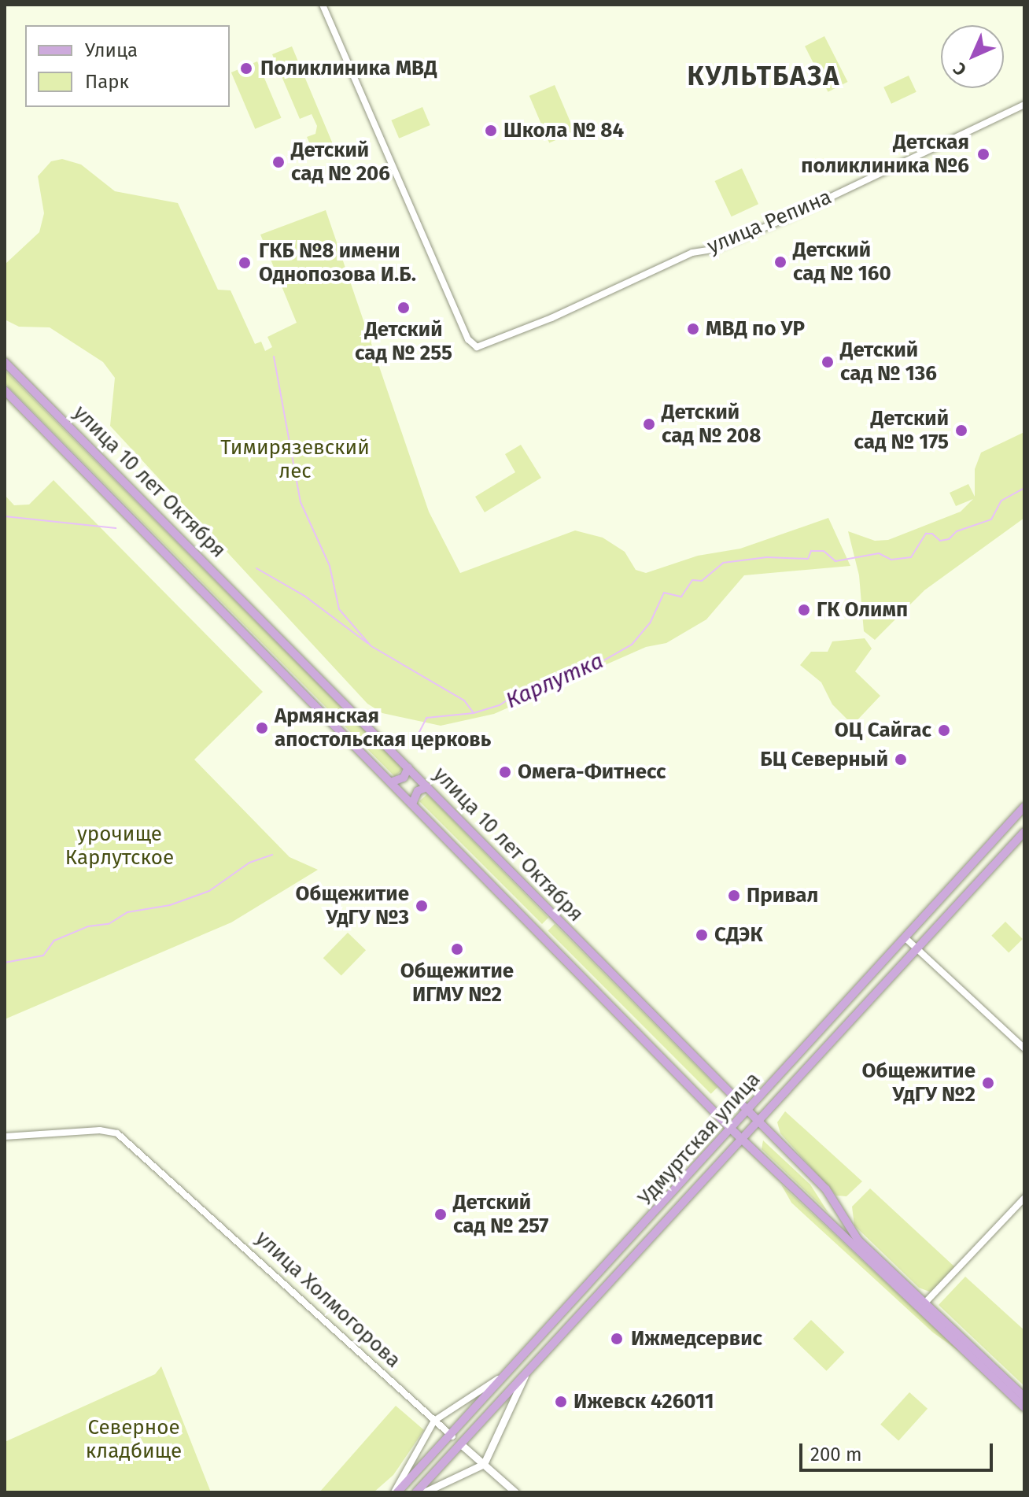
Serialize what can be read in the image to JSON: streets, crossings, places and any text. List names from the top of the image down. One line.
{"streets":{"main road":["улица 10 лет Октября","Удмуртская улица","улица Холмогорова"],"street":["улица Репина"]},"crossings":[["улица 10 лет Октября","Удмуртская улица"],["Удмуртская улица","улица Холмогорова"]],"districts":["КУЛЬТБАЗА"],"water":["Карлутка"],"parks":["Тимирязевский лес","урочище Карлутское","Северное кладбище"],"places":["Поликлиника МВД","Школа № 84","Детская поликлиника №6","Детский сад № 206","Детский сад № 160","ГКБ №8 имени Однопозова И.Б.","Детский сад № 255","МВД по УР","Детский сад № 136","Детский сад № 208","Детский сад № 175","ГК Олимп","Армянская апостольская церковь","ОЦ Сайгас","БЦ Северный","Омега-Фитнесс","Привал","Общежитие УдГУ №3","СДЭК","Общежитие ИГМУ №2","Общежитие УдГУ №2","Детский сад № 257","Ижмедсервис","Ижевск 426011"],"legend":["Улица","Парк"],"scale_bar":"200 m","north":"bottom left"}
